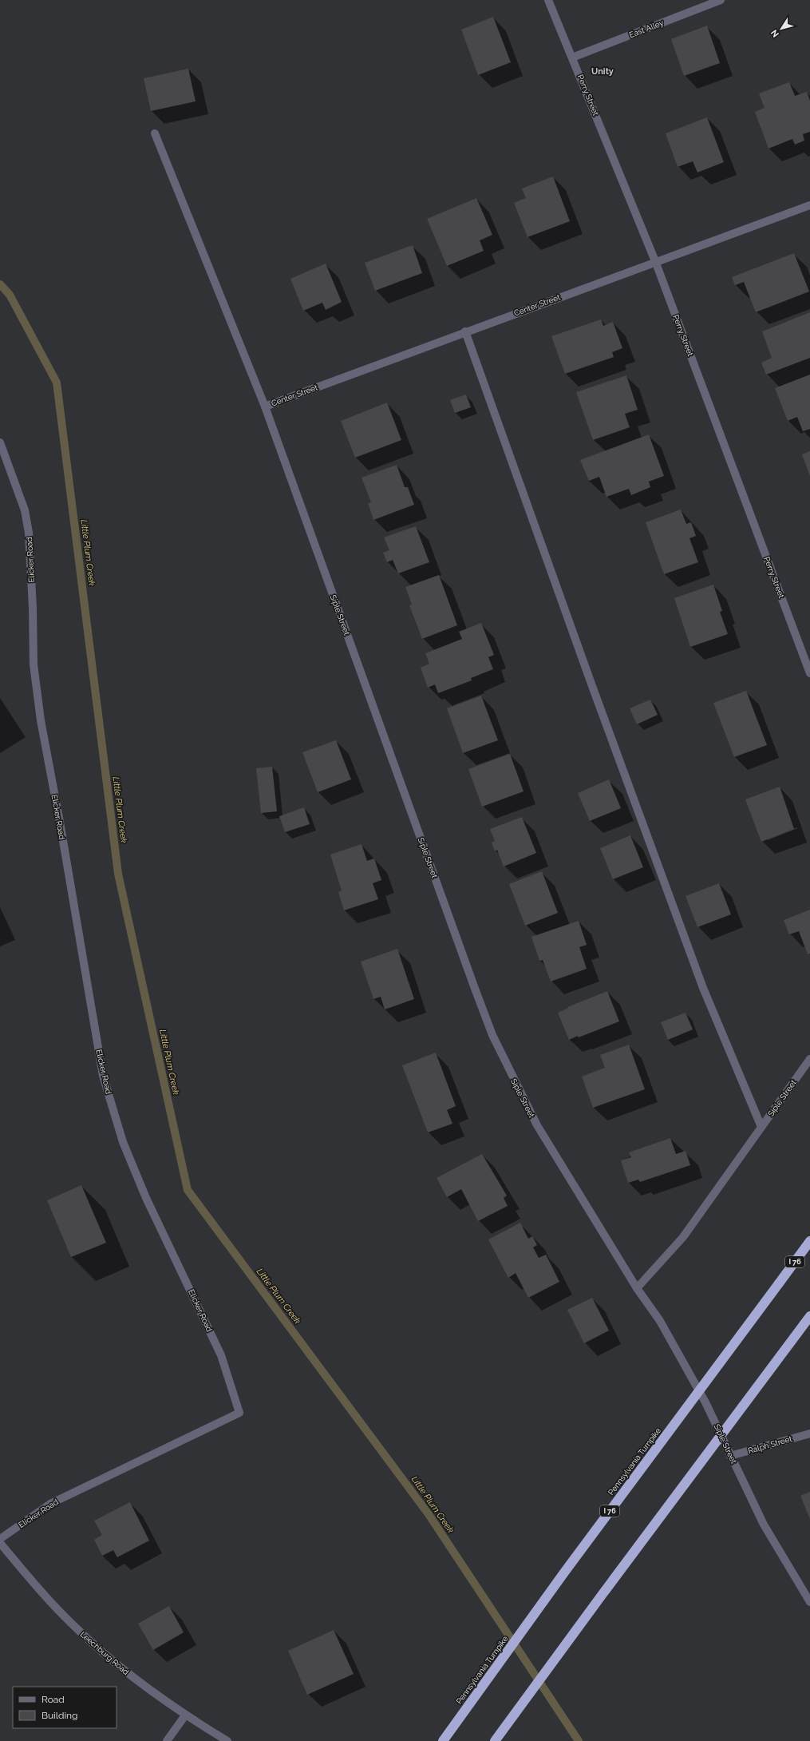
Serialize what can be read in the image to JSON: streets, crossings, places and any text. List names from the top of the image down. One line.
{"streets":{"highway":["I 76","Pennsylvania Turnpike"],"street":["East Alley","Perry Street","Center Street","Elicker Road","Siple Street","Ralph Street","Leechburg Road"]},"crossings":[["East Alley","Perry Street"],["Perry Street","Center Street"],["Center Street","Siple Street"],["Siple Street","Ralph Street"]],"districts":["Unity"],"water":["Little Plum Creek"],"legend":["Road","Building"],"north":"bottom left"}
